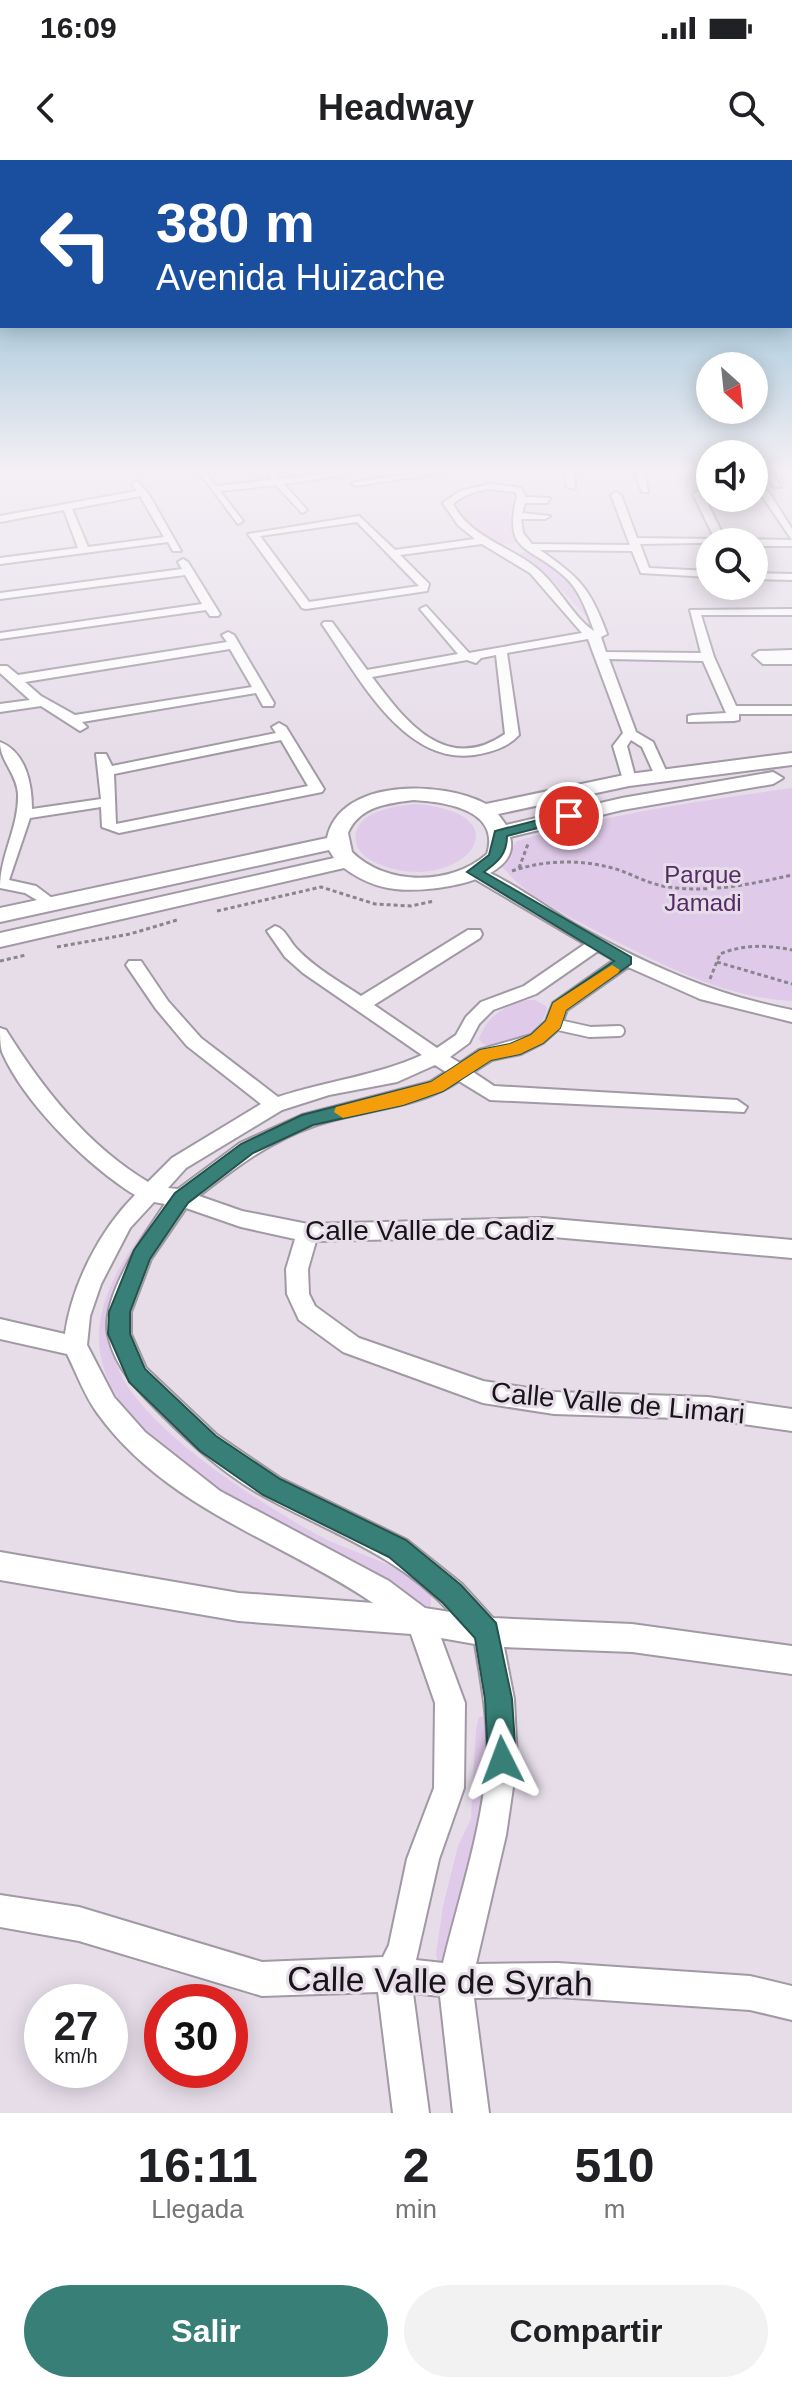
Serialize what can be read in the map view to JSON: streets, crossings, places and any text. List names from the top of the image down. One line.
{"streets":{"street":["Calle Valle de Cadiz","Calle Valle de Limari","Calle Valle de Syrah"]},"crossings":[["Calle Valle de Cadiz","Calle Valle de Limari"]],"parks":["Parque Jamadi"],"north":"bottom right","page":{"status":"16:09","header":"Headway","turn":["380 m","Avenida Huizache"],"speed":"27 km/h","limit":"30","eta":["16:11","Llegada","2","min","510","m"],"buttons":["Salir","Compartir"]}}
